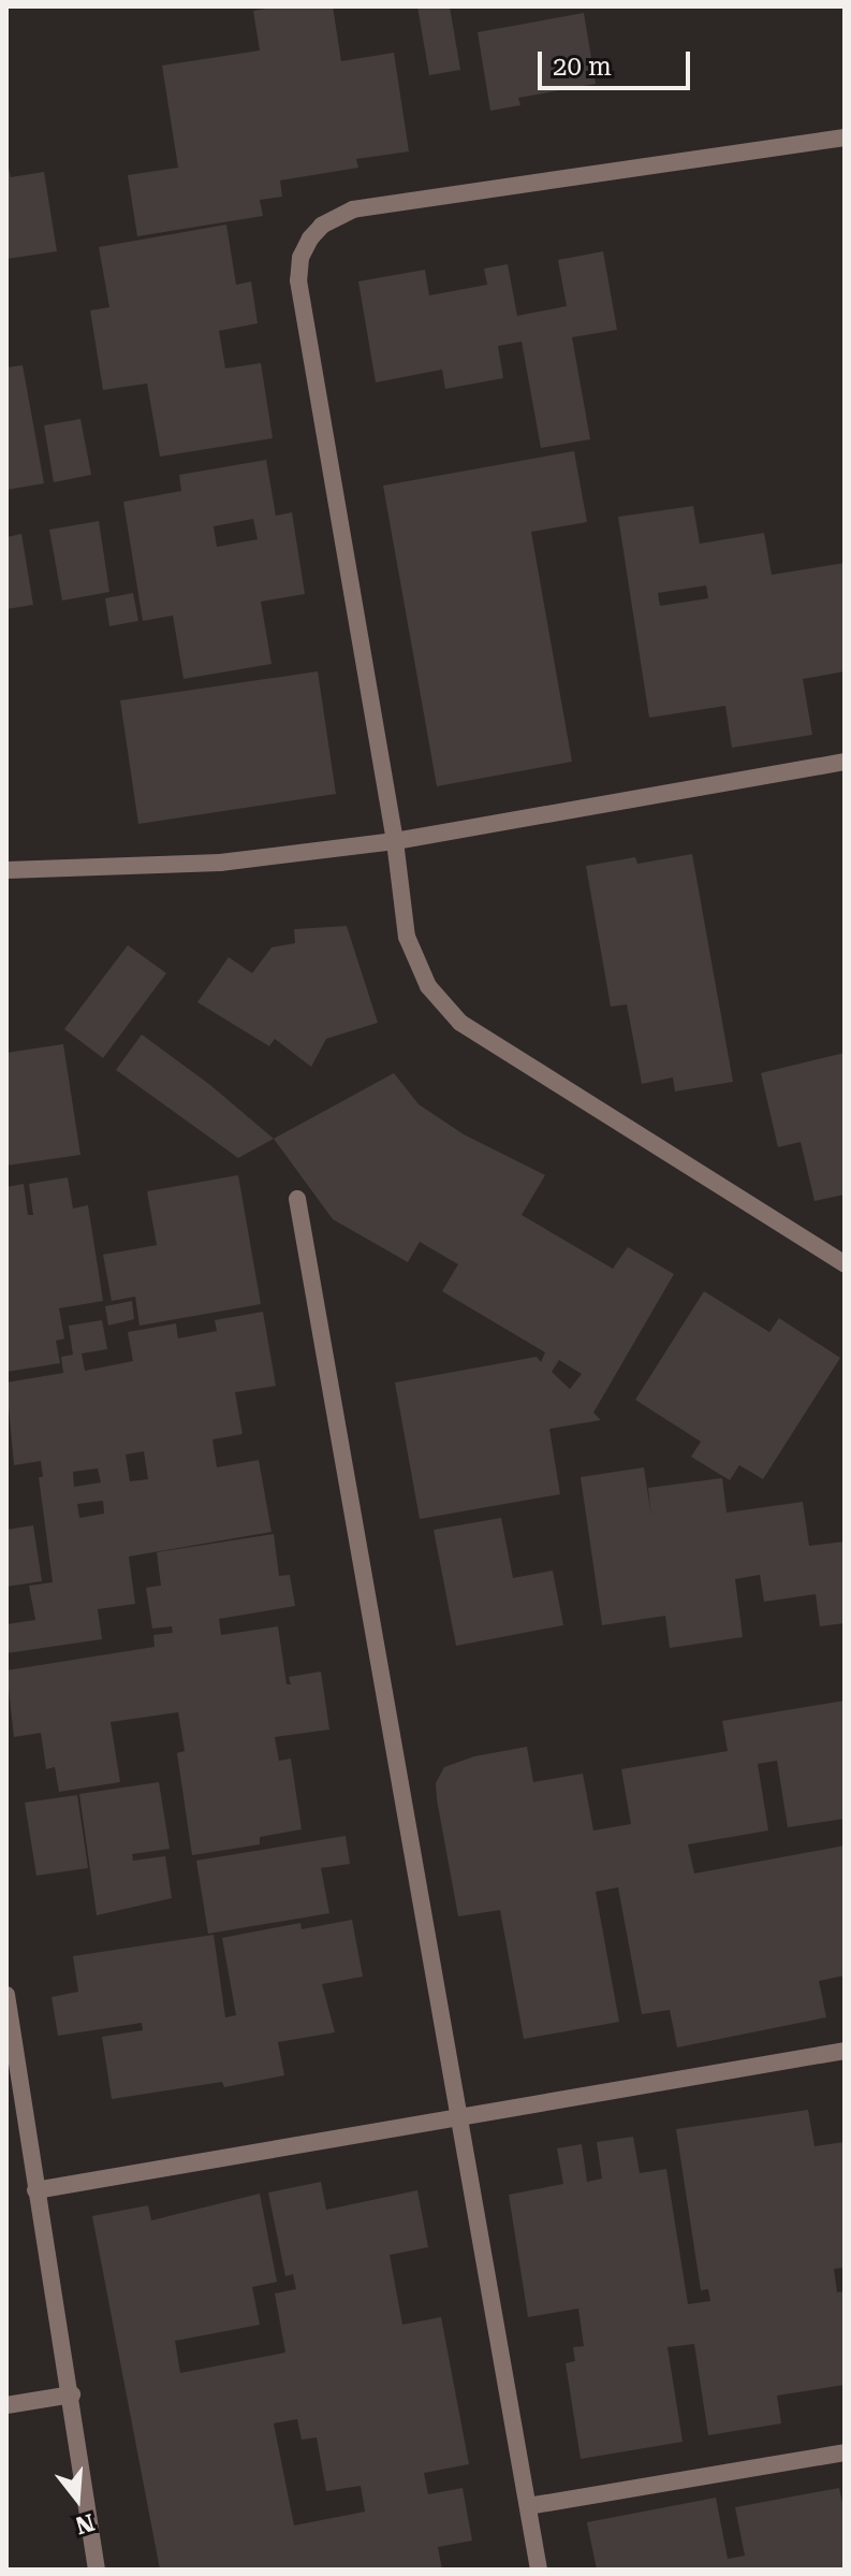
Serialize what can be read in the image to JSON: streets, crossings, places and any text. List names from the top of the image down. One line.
{"scale_bar":"20 m","north":"bottom"}
